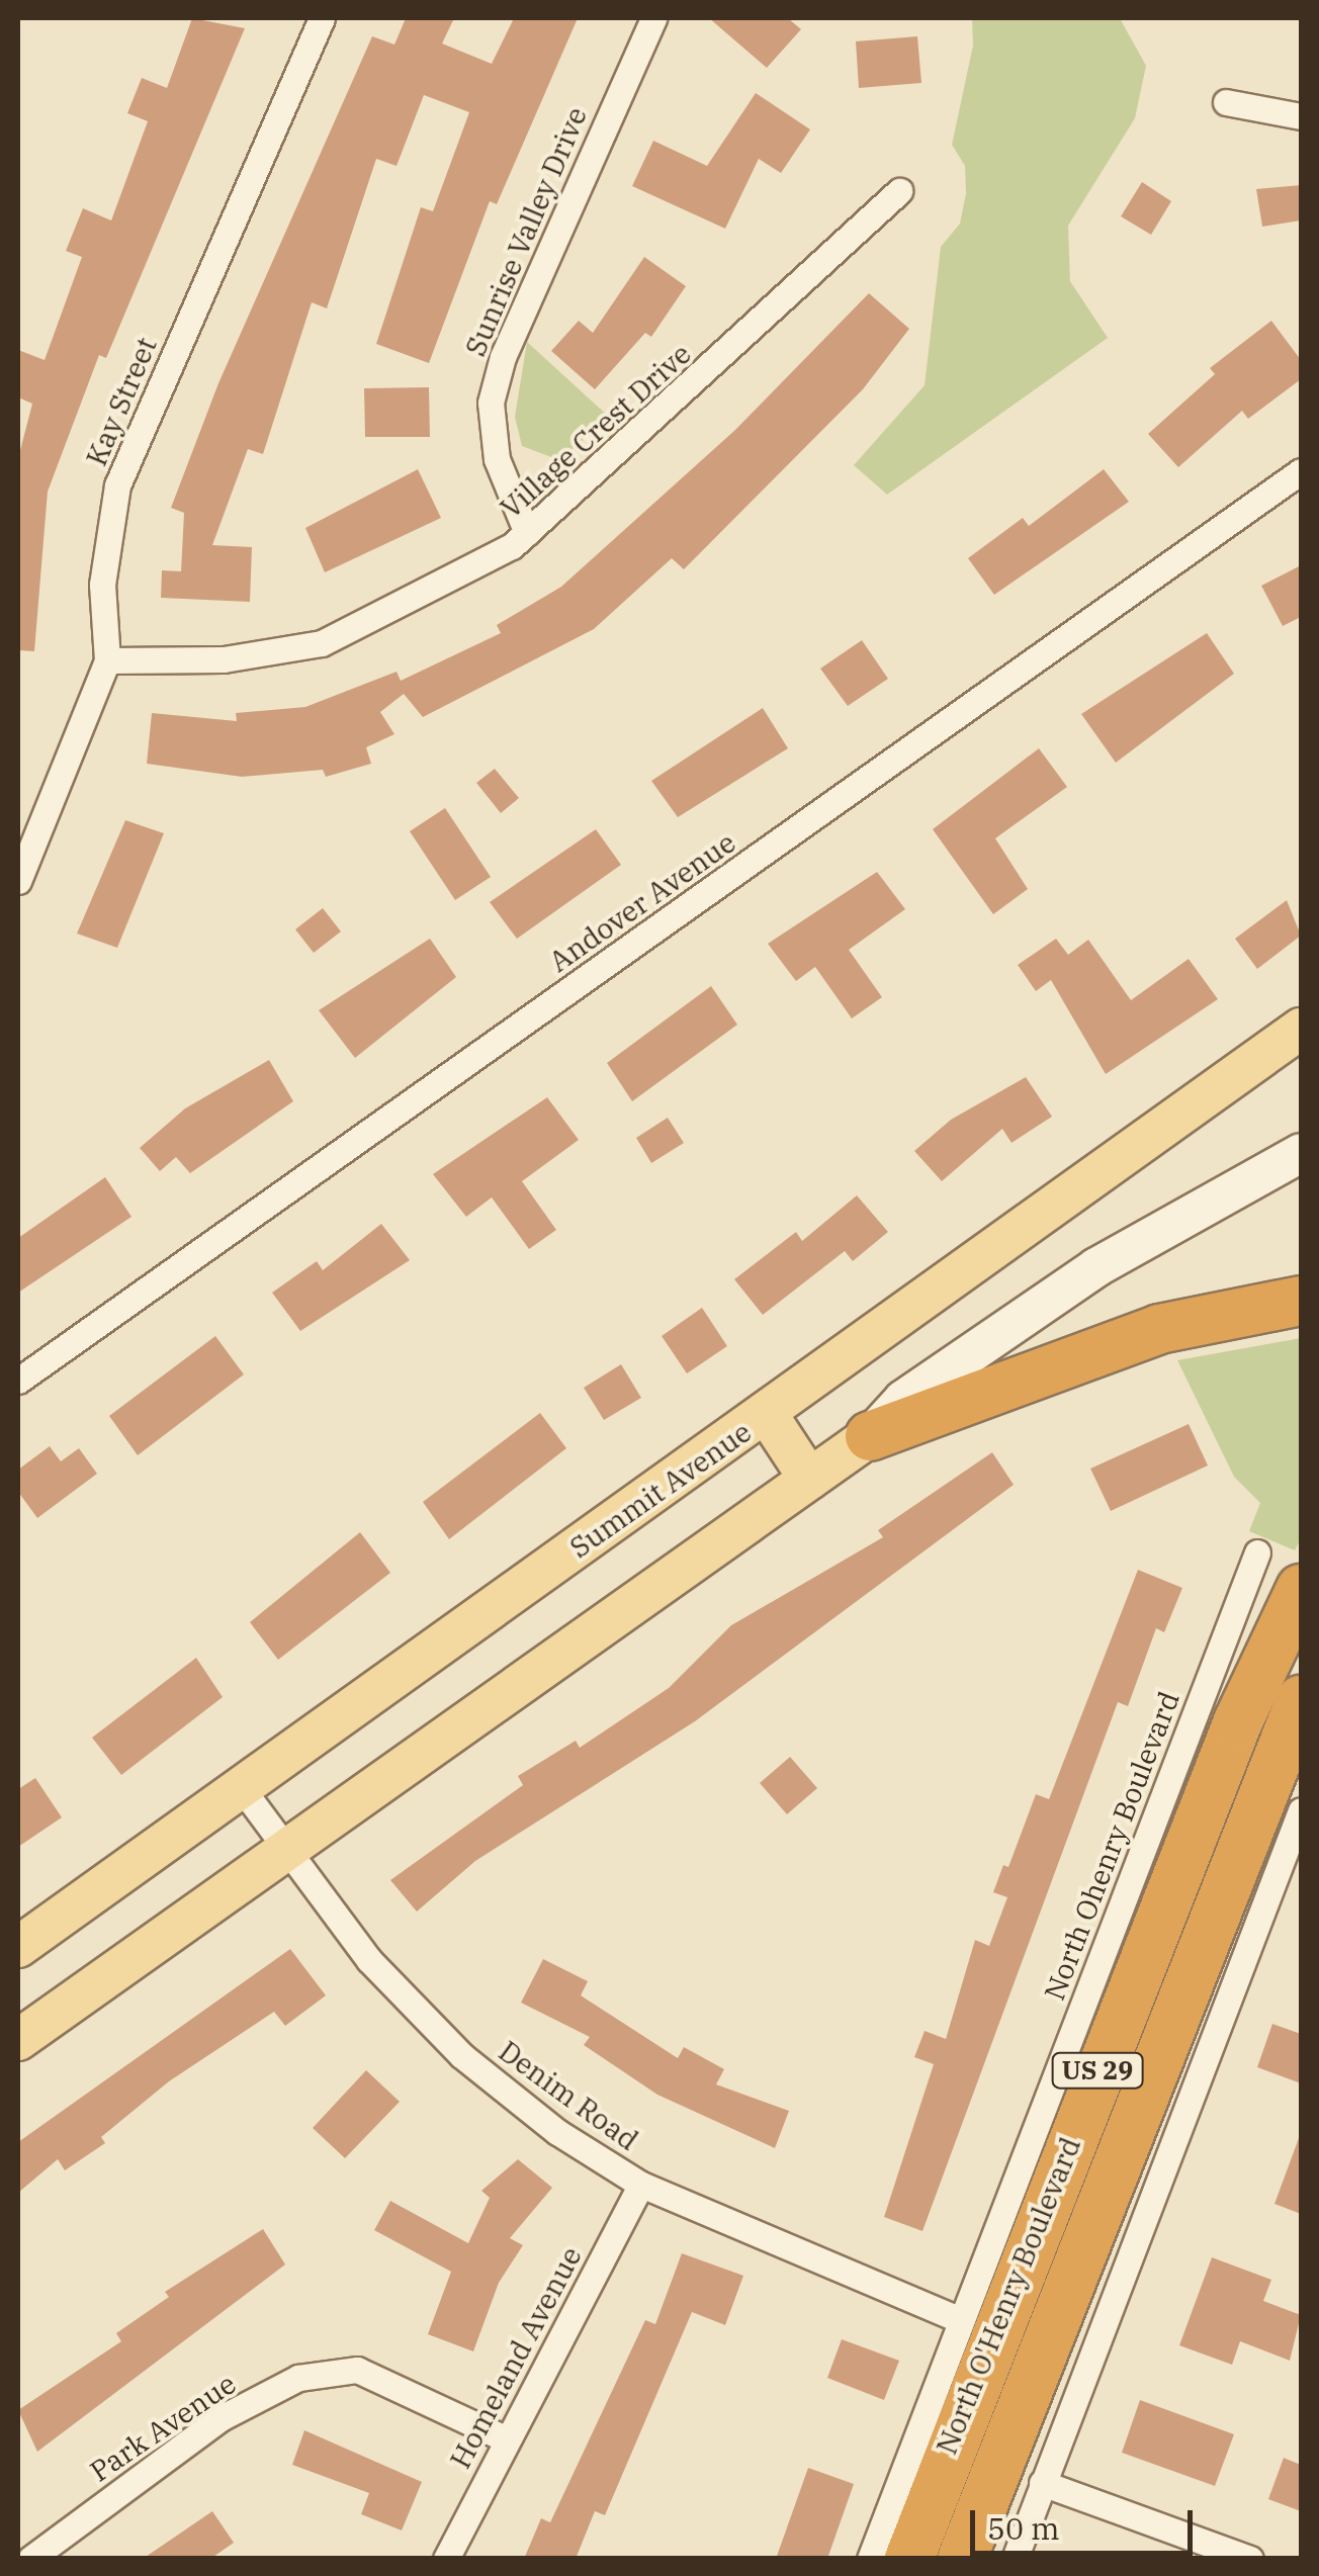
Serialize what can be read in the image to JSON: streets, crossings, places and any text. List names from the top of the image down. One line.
{"streets":{"highway":["US 29","North O'Henry Boulevard"],"main road":["Summit Avenue"],"street":["Sunrise Valley Drive","Kay Street","Village Crest Drive","Andover Avenue","North Ohenry Boulevard","Denim Road","Homeland Avenue","Park Avenue"]},"crossings":[["Sunrise Valley Drive","Village Crest Drive"],["Kay Street","Village Crest Drive"],["Summit Avenue","Denim Road"],["North Ohenry Boulevard","Denim Road"],["Denim Road","Homeland Avenue"],["Homeland Avenue","Park Avenue"]],"scale_bar":"50 m"}
